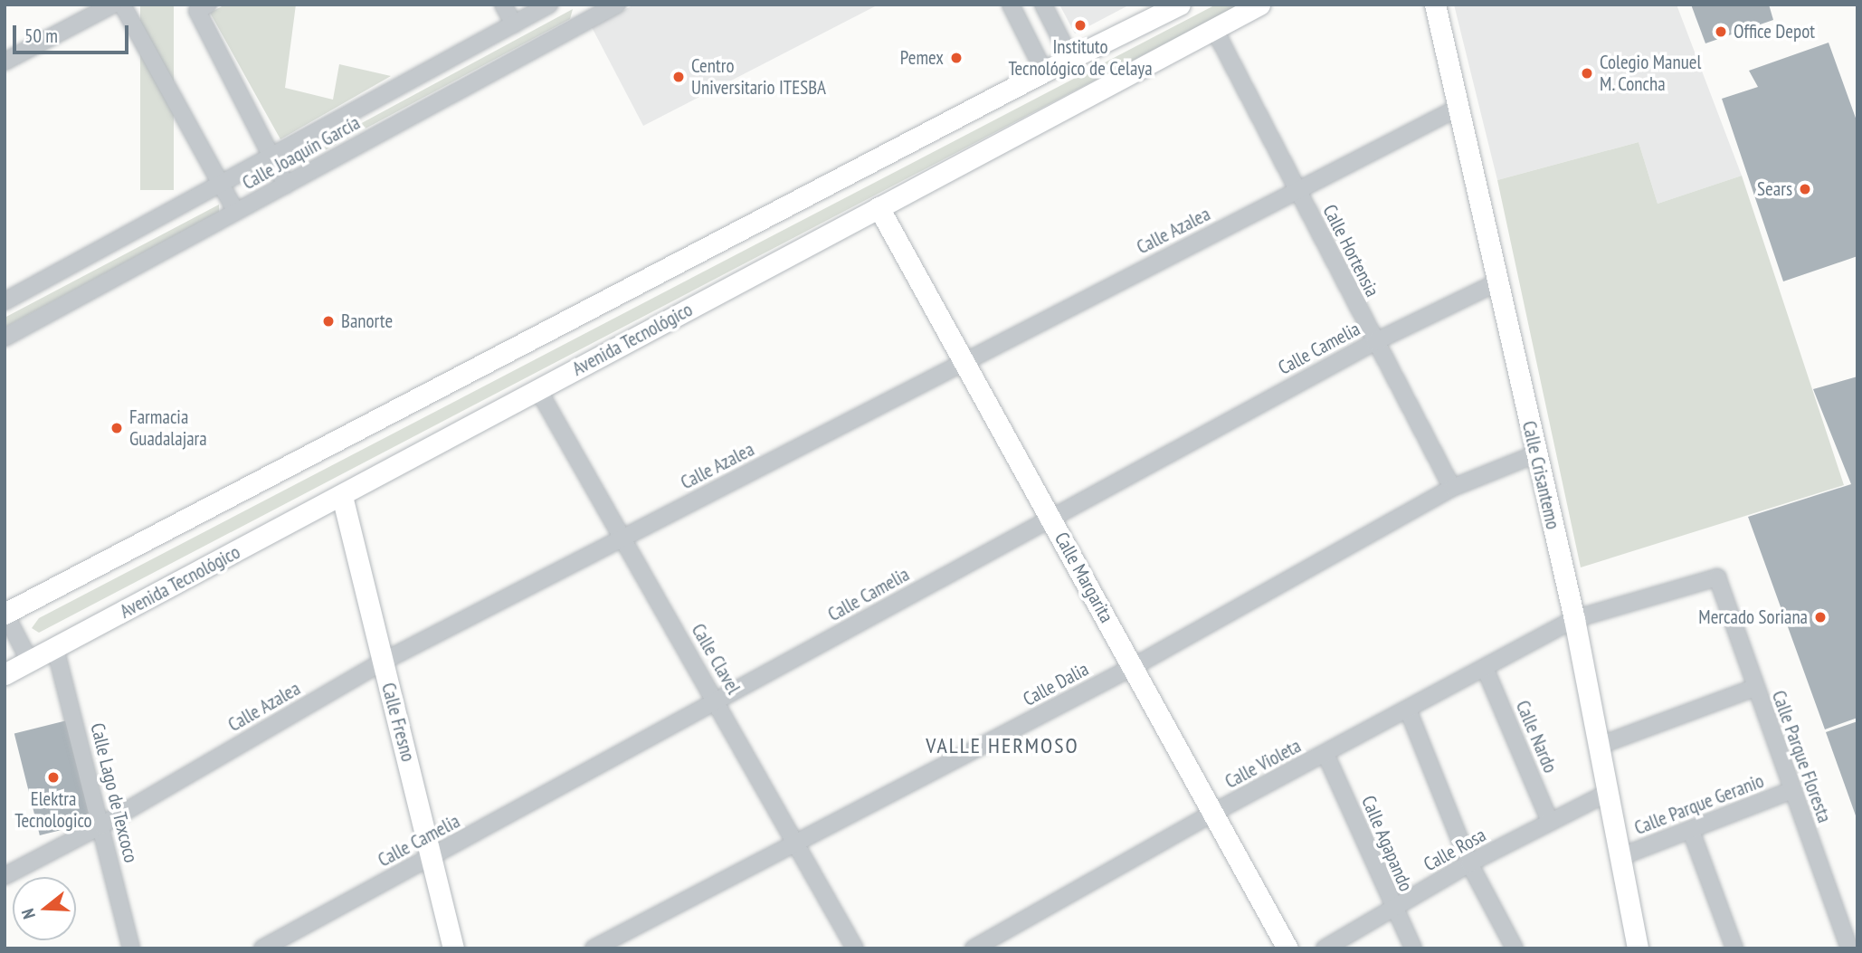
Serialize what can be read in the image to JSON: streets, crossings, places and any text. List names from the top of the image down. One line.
{"streets":{"main road":["Avenida Tecnológico","Calle Crisantemo","Calle Margarita","Calle Fresno"],"street":["Calle Joaquín García","Calle Azalea","Calle Hortensia","Calle Camelia","Calle Clavel","Calle Dalia","Calle Nardo","Calle Parque Floresta","Calle Violeta","Calle Lago de Texcoco","Calle Parque Geranio","Calle Agapando","Calle Rosa"]},"crossings":[["Calle Azalea","Calle Hortensia"],["Calle Azalea","Calle Crisantemo"],["Calle Azalea","Calle Margarita"],["Calle Azalea","Calle Clavel"],["Calle Azalea","Calle Fresno"],["Calle Azalea","Calle Lago de Texcoco"],["Calle Hortensia","Avenida Tecnológico"],["Calle Hortensia","Calle Camelia"],["Calle Hortensia","Calle Dalia"],["Avenida Tecnológico","Calle Margarita"],["Avenida Tecnológico","Calle Clavel"],["Avenida Tecnológico","Calle Fresno"],["Avenida Tecnológico","Calle Lago de Texcoco"],["Calle Camelia","Calle Crisantemo"],["Calle Camelia","Calle Margarita"],["Calle Camelia","Calle Clavel"],["Calle Camelia","Calle Fresno"],["Calle Crisantemo","Calle Dalia"],["Calle Crisantemo","Calle Violeta"],["Calle Crisantemo","Calle Parque Geranio"],["Calle Crisantemo","Calle Rosa"],["Calle Margarita","Calle Dalia"],["Calle Margarita","Calle Violeta"],["Calle Clavel","Calle Dalia"],["Calle Nardo","Calle Violeta"],["Calle Nardo","Calle Rosa"],["Calle Parque Floresta","Calle Violeta"],["Calle Parque Floresta","Calle Parque Geranio"],["Calle Violeta","Calle Agapando"],["Calle Agapando","Calle Rosa"]],"districts":["VALLE HERMOSO"],"places":["Instituto Tecnológico de Celaya","Office Depot","Pemex","Colegio Manuel M. Concha","Centro Universitario ITESBA","Sears","Banorte","Farmacia Guadalajara","Mercado Soriana","Elektra Tecnologico"],"scale_bar":"50 m","north":"left"}
